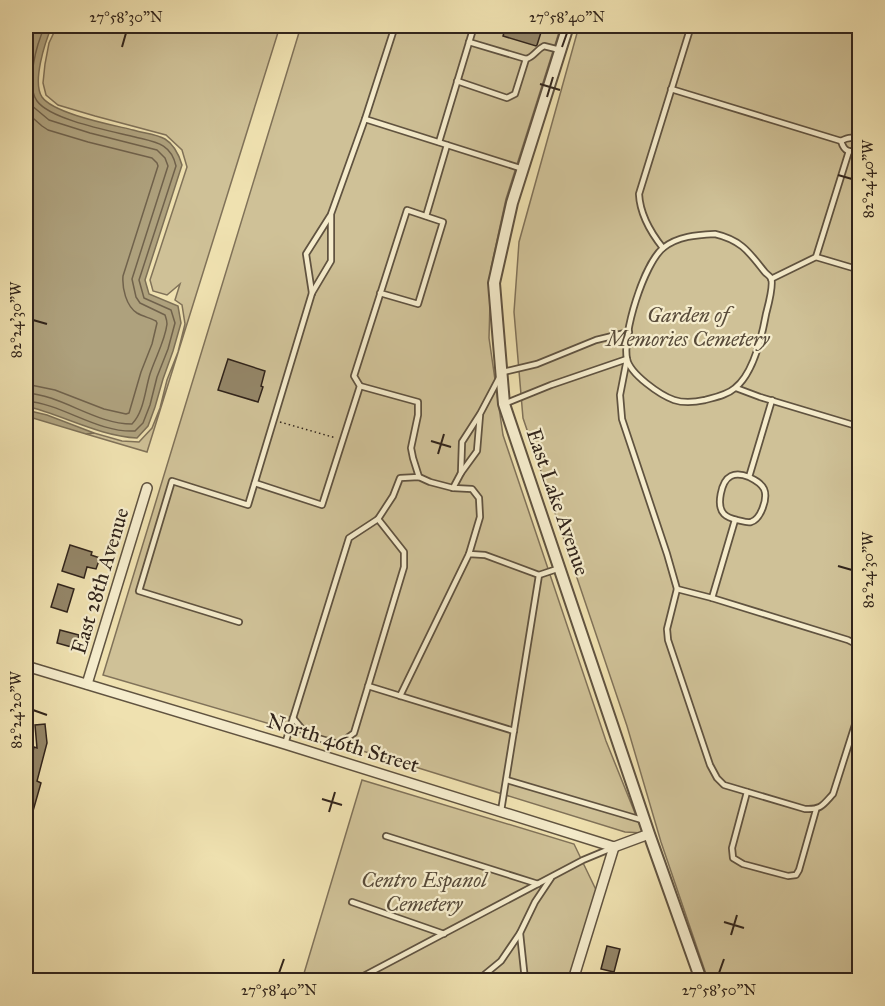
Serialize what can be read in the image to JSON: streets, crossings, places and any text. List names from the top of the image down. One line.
{"streets":{"street":["East Lake Avenue","East 28th Avenue","North 46th Street"]},"crossings":[["East 28th Avenue","North 46th Street"]],"parks":["Garden of Memories Cemetery","Centro Espanol Cemetery"],"coordinates":["27°58'30\"N","27°58'40\"N","82°24'40\"W","82°24'30\"W","82°24'20\"W","27°58'50\"N"]}
